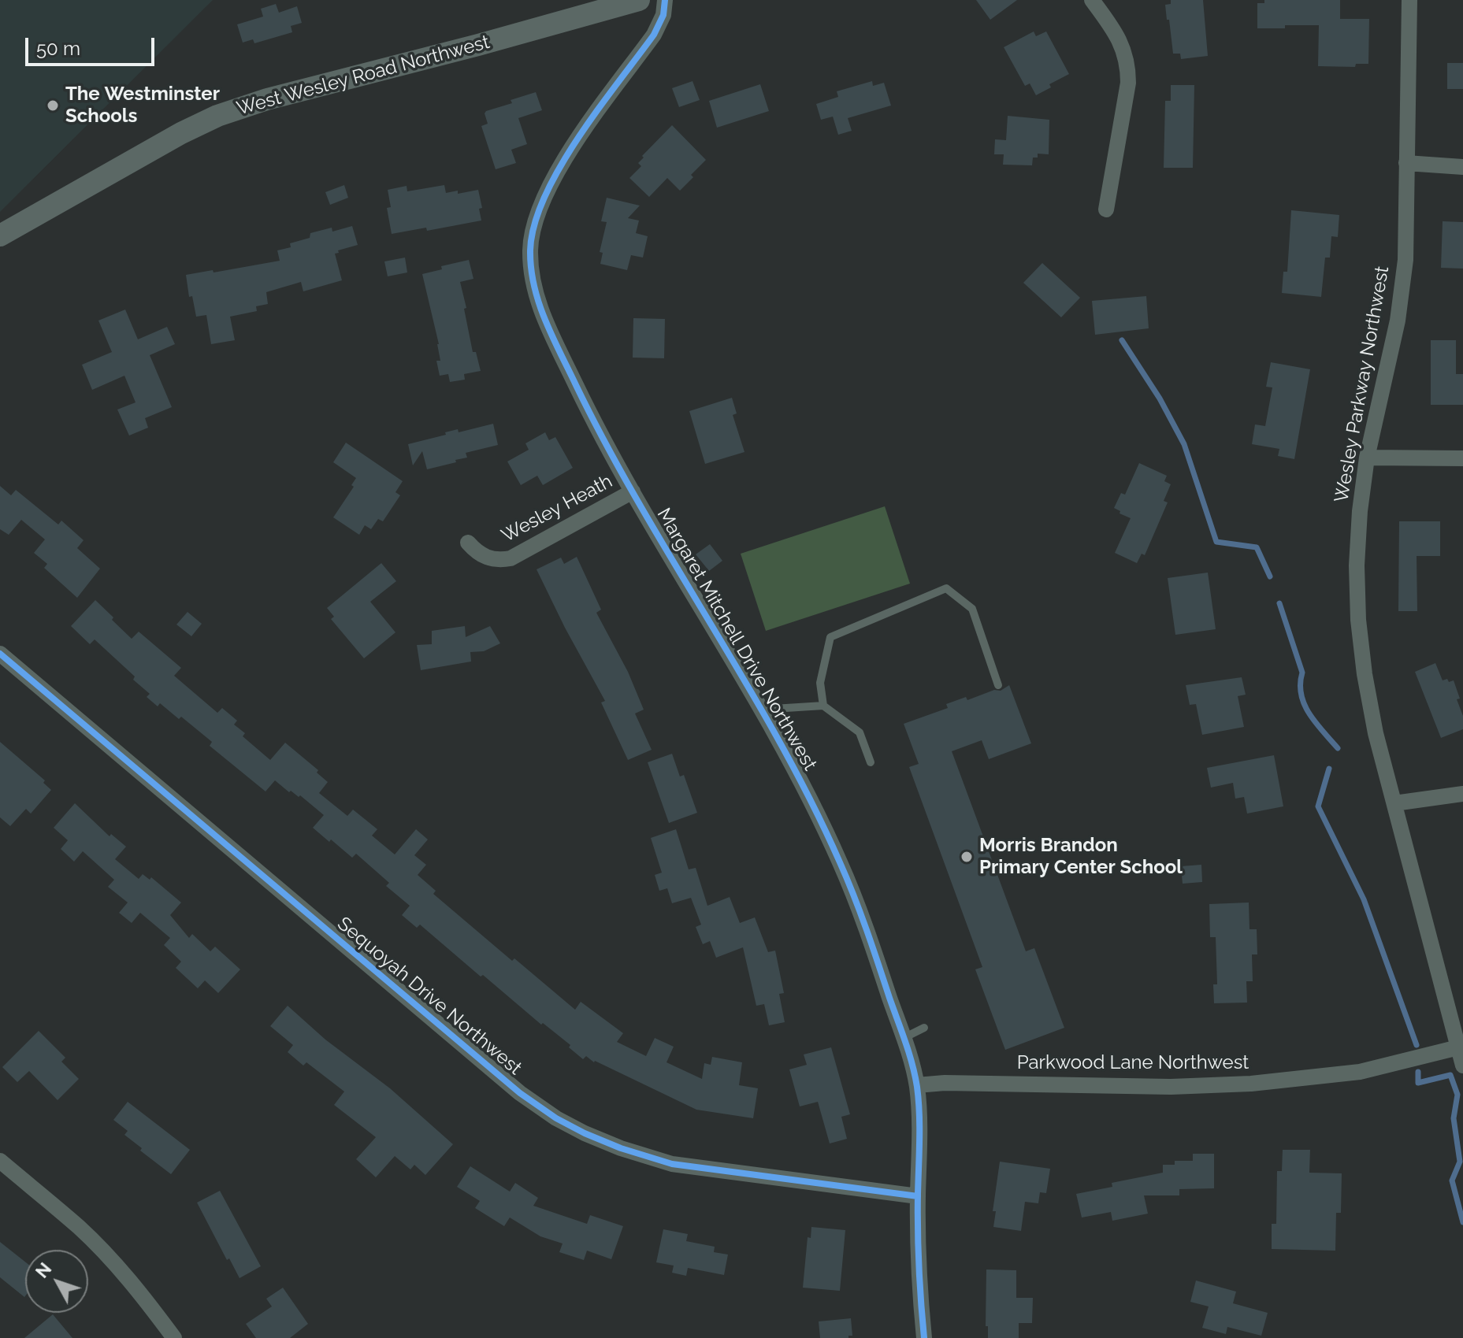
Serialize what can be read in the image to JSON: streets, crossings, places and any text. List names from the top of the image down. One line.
{"streets":{"street":["West Wesley Road Northwest","Wesley Parkway Northwest","Wesley Heath","Margaret Mitchell Drive Northwest","Sequoyah Drive Northwest","Parkwood Lane Northwest"]},"crossings":[["Wesley Parkway Northwest","Parkwood Lane Northwest"],["Wesley Heath","Margaret Mitchell Drive Northwest"],["Margaret Mitchell Drive Northwest","Sequoyah Drive Northwest"],["Margaret Mitchell Drive Northwest","Parkwood Lane Northwest"]],"places":["The Westminster Schools","Morris Brandon Primary Center School"],"scale_bar":"50 m","north":"top left"}
